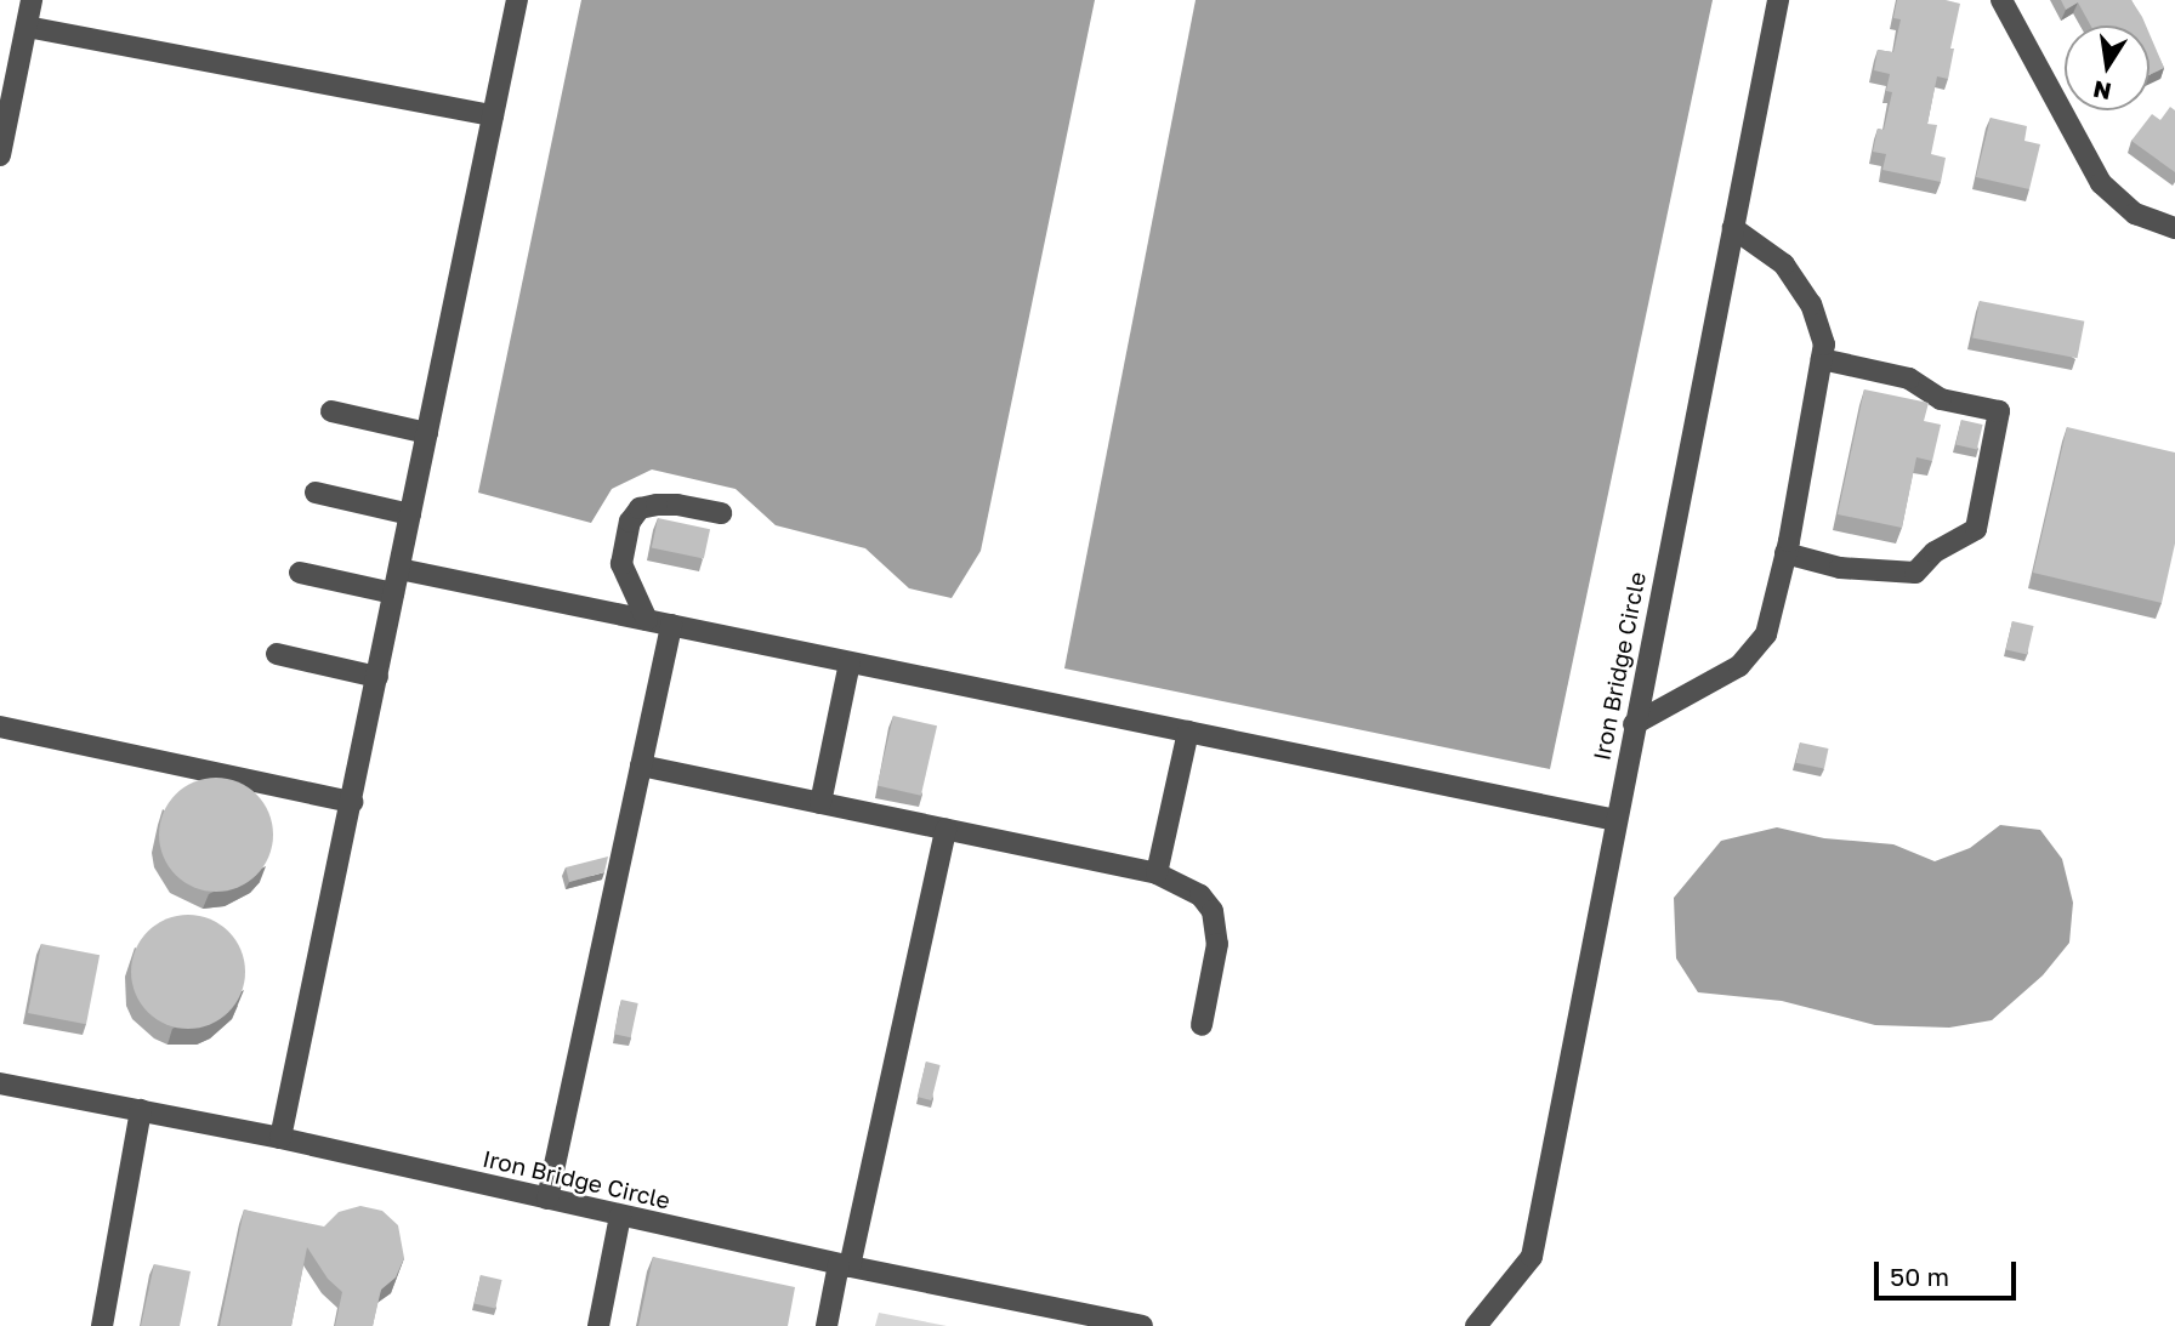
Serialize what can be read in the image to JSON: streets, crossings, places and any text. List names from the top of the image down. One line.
{"streets":{"street":["Iron Bridge Circle"]},"scale_bar":"50 m","north":"bottom"}
